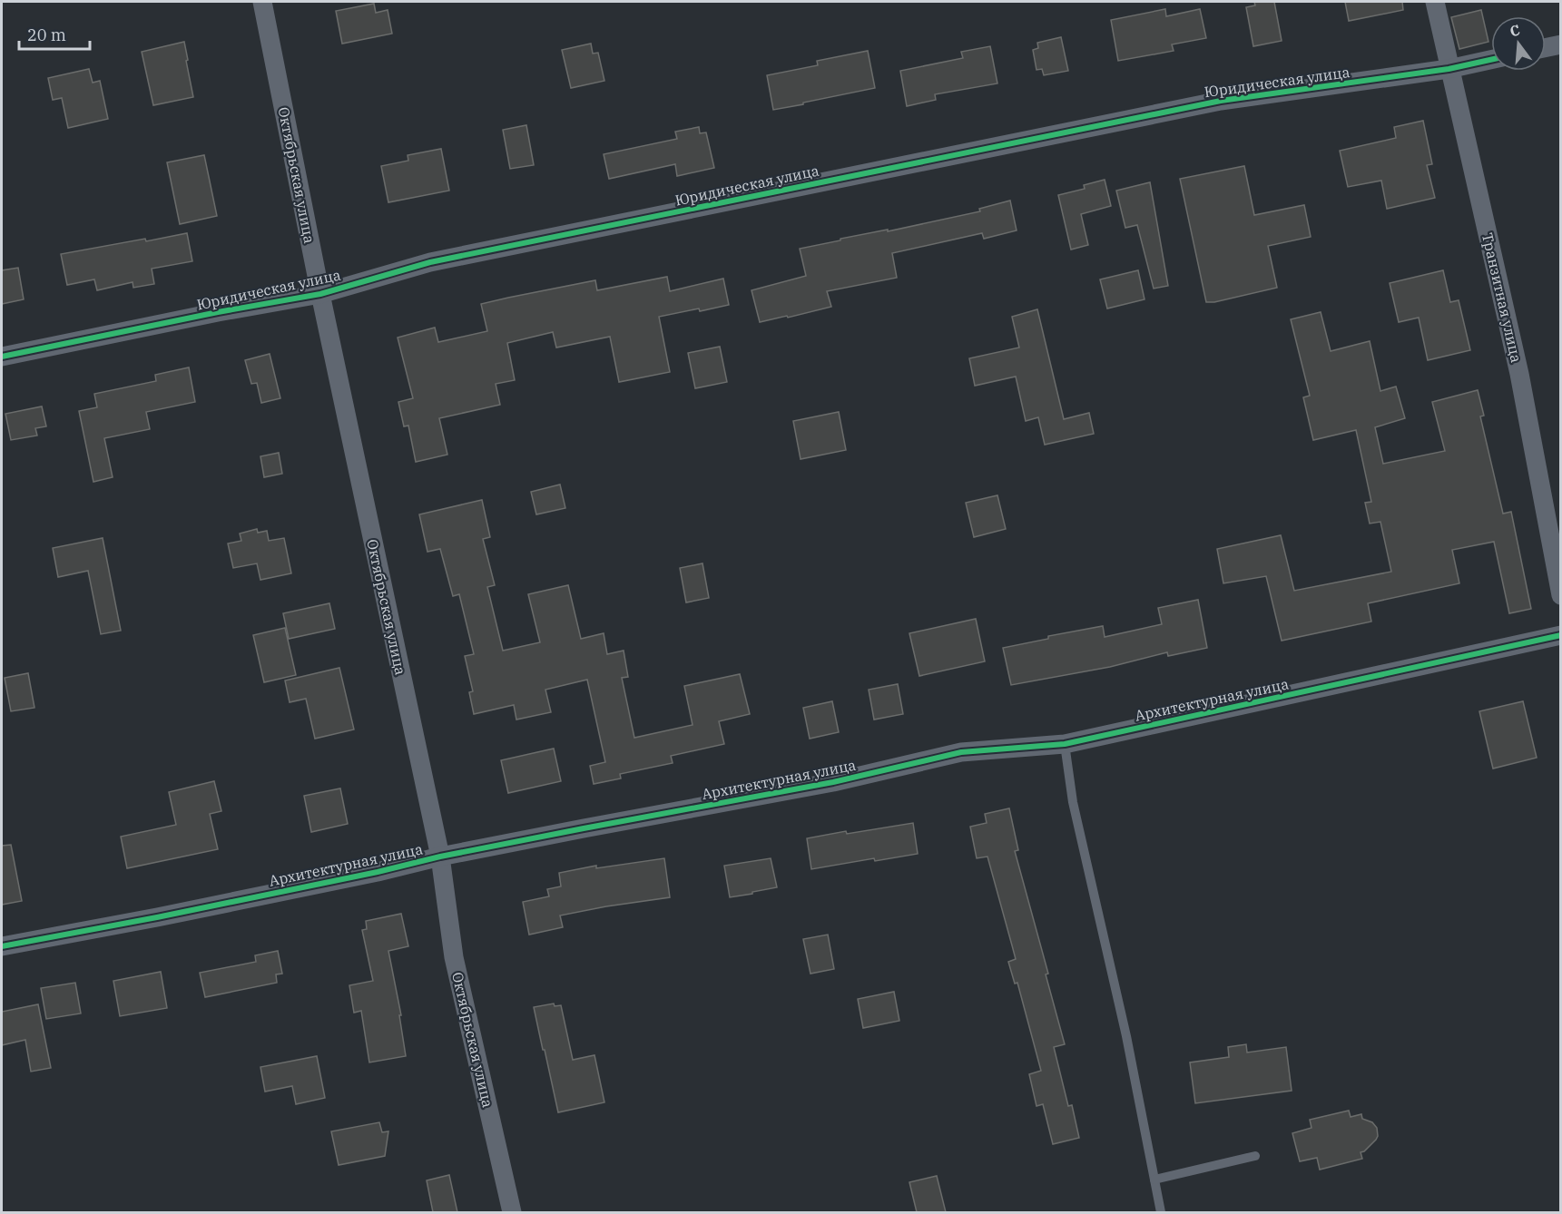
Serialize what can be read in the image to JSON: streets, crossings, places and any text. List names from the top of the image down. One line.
{"streets":{"street":["Юридическая улица","Октябрьская улица","Транзитная улица","Архитектурная улица"]},"crossings":[["Юридическая улица","Октябрьская улица"],["Юридическая улица","Транзитная улица"],["Октябрьская улица","Архитектурная улица"]],"scale_bar":"20 m","north":"top"}
